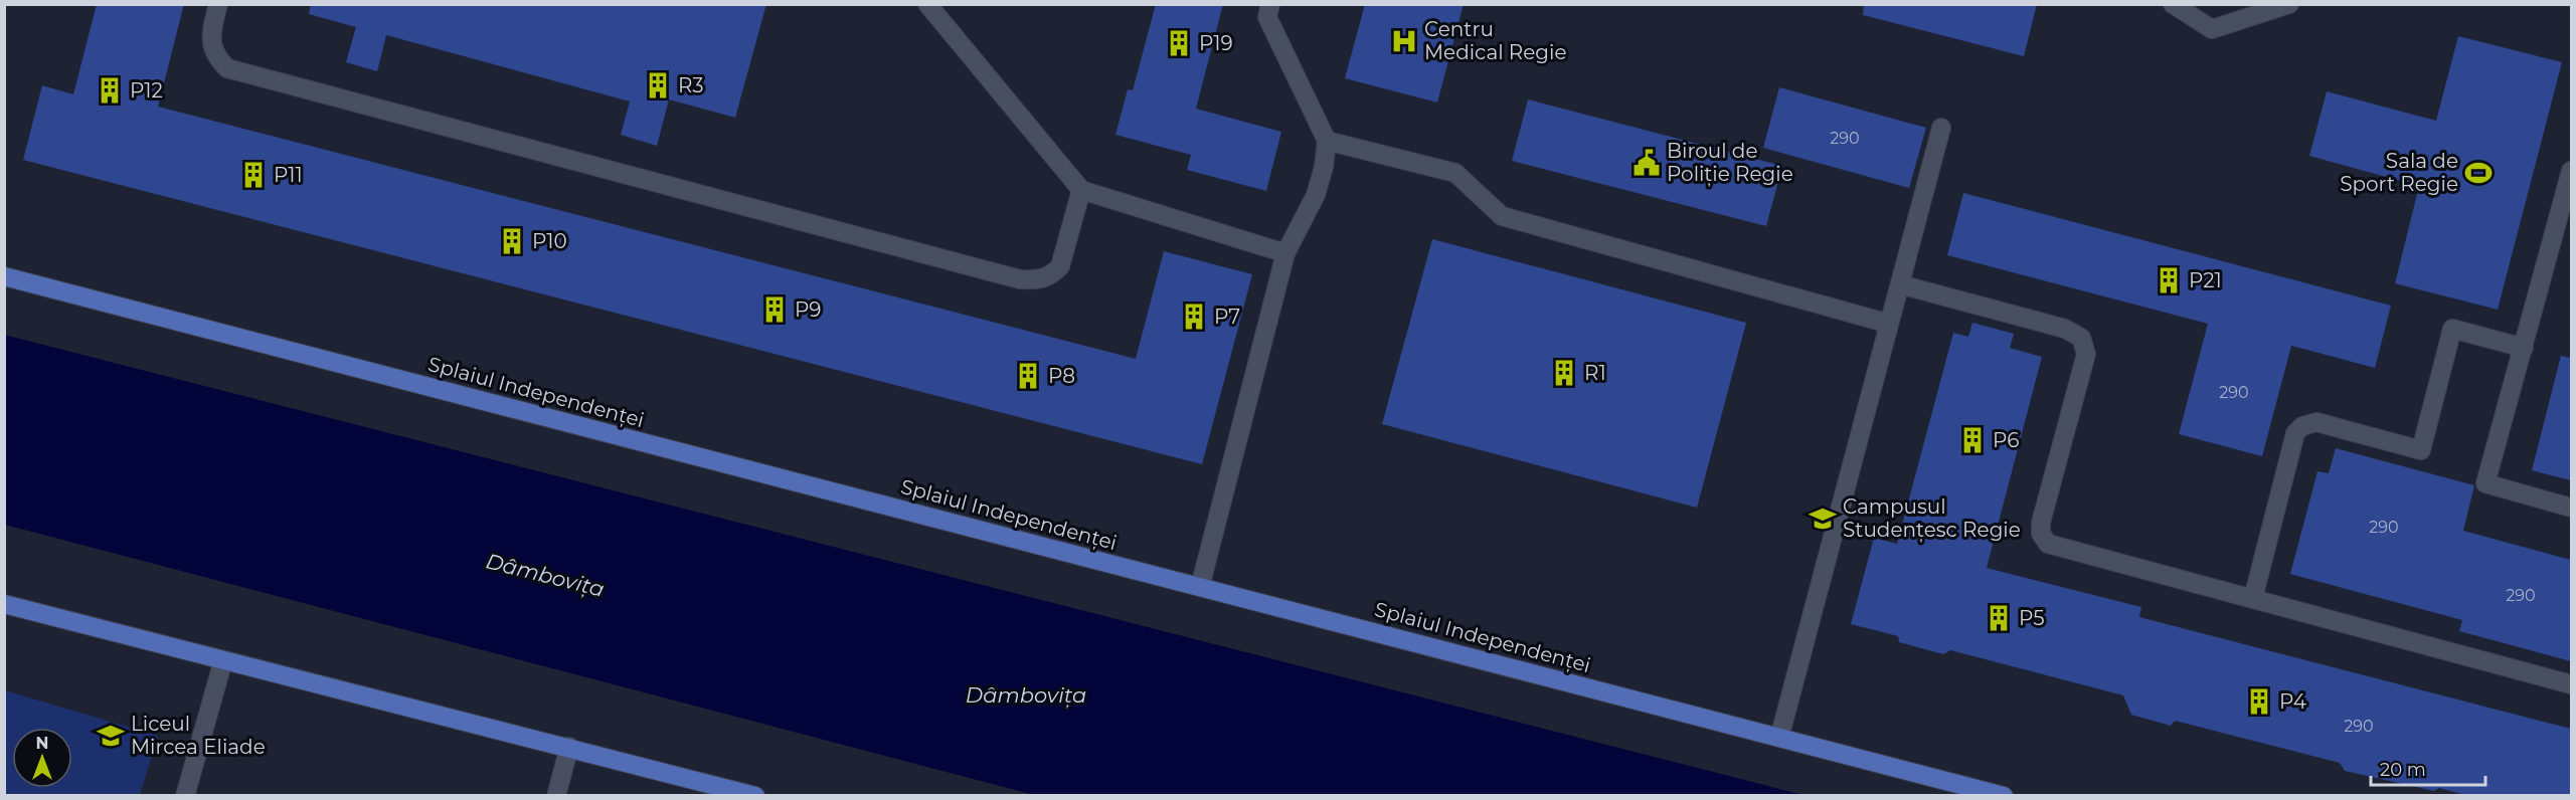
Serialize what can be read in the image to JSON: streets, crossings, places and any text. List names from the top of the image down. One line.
{"streets":{"main road":["Splaiul Independenței"]},"water":["Dâmbovița"],"places":{"hospital":["Centru Medical Regie"],"building":["P19","R3","P12","P11","P10","P21","P9","P7","R1","P8","P6","P5","P4"],"public building":["Biroul de Poliție Regie"],"sports":["Sala de Sport Regie"],"school or university":["Campusul Studențesc Regie","Liceul Mircea Eliade"]},"house_numbers":["290","290","290","290","290"],"scale_bar":"20 m","north":"top"}
